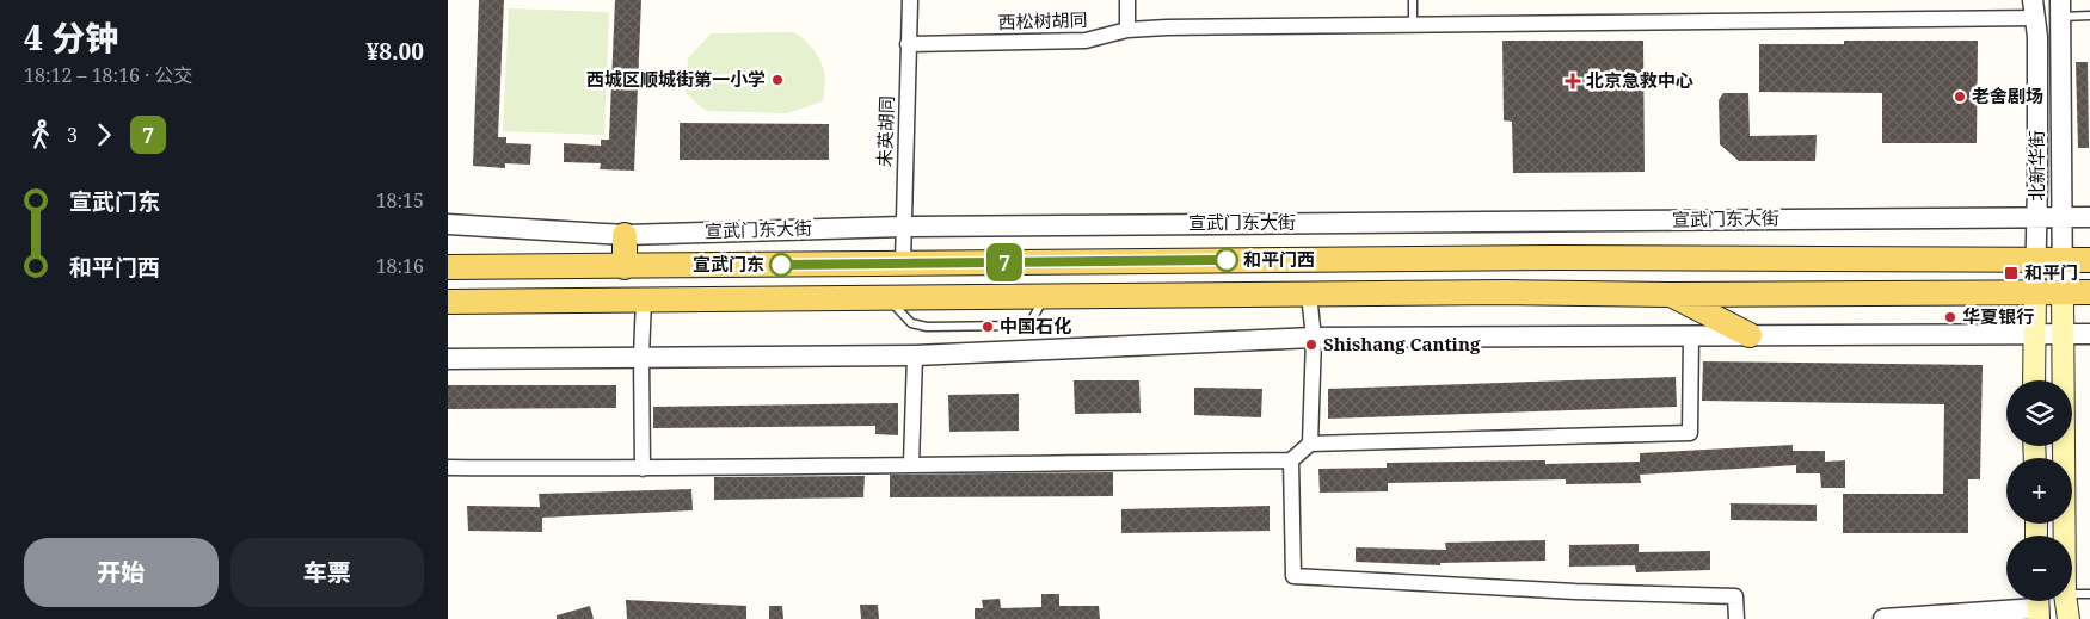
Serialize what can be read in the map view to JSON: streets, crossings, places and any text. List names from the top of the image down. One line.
{"streets":{"main road":["宣武门东大街"],"street":["西松树胡同","未英胡同","北新华街"]},"crossings":[["西松树胡同","未英胡同"],["西松树胡同","北新华街"],["未英胡同","宣武门东大街"],["北新华街","宣武门东大街"]],"places":{"other":["西城区顺城街第一小学","老舍剧场","和平门西","宣武门东","华夏银行","中国石化","Shishang Canting"],"health":["北京急救中心"],"transit":["和平门"]},"lines":["bus line 7"],"page":{"heading":["4 分钟","18:12 – 18:16 · 公交","¥8.00"],"on_map":"7","legs":["3","7"],"list":[{"name":"宣武门东","value":"18:15"},{"name":"和平门西","value":"18:16"}],"map_buttons":["+","−"],"buttons":["开始","车票"]}}
